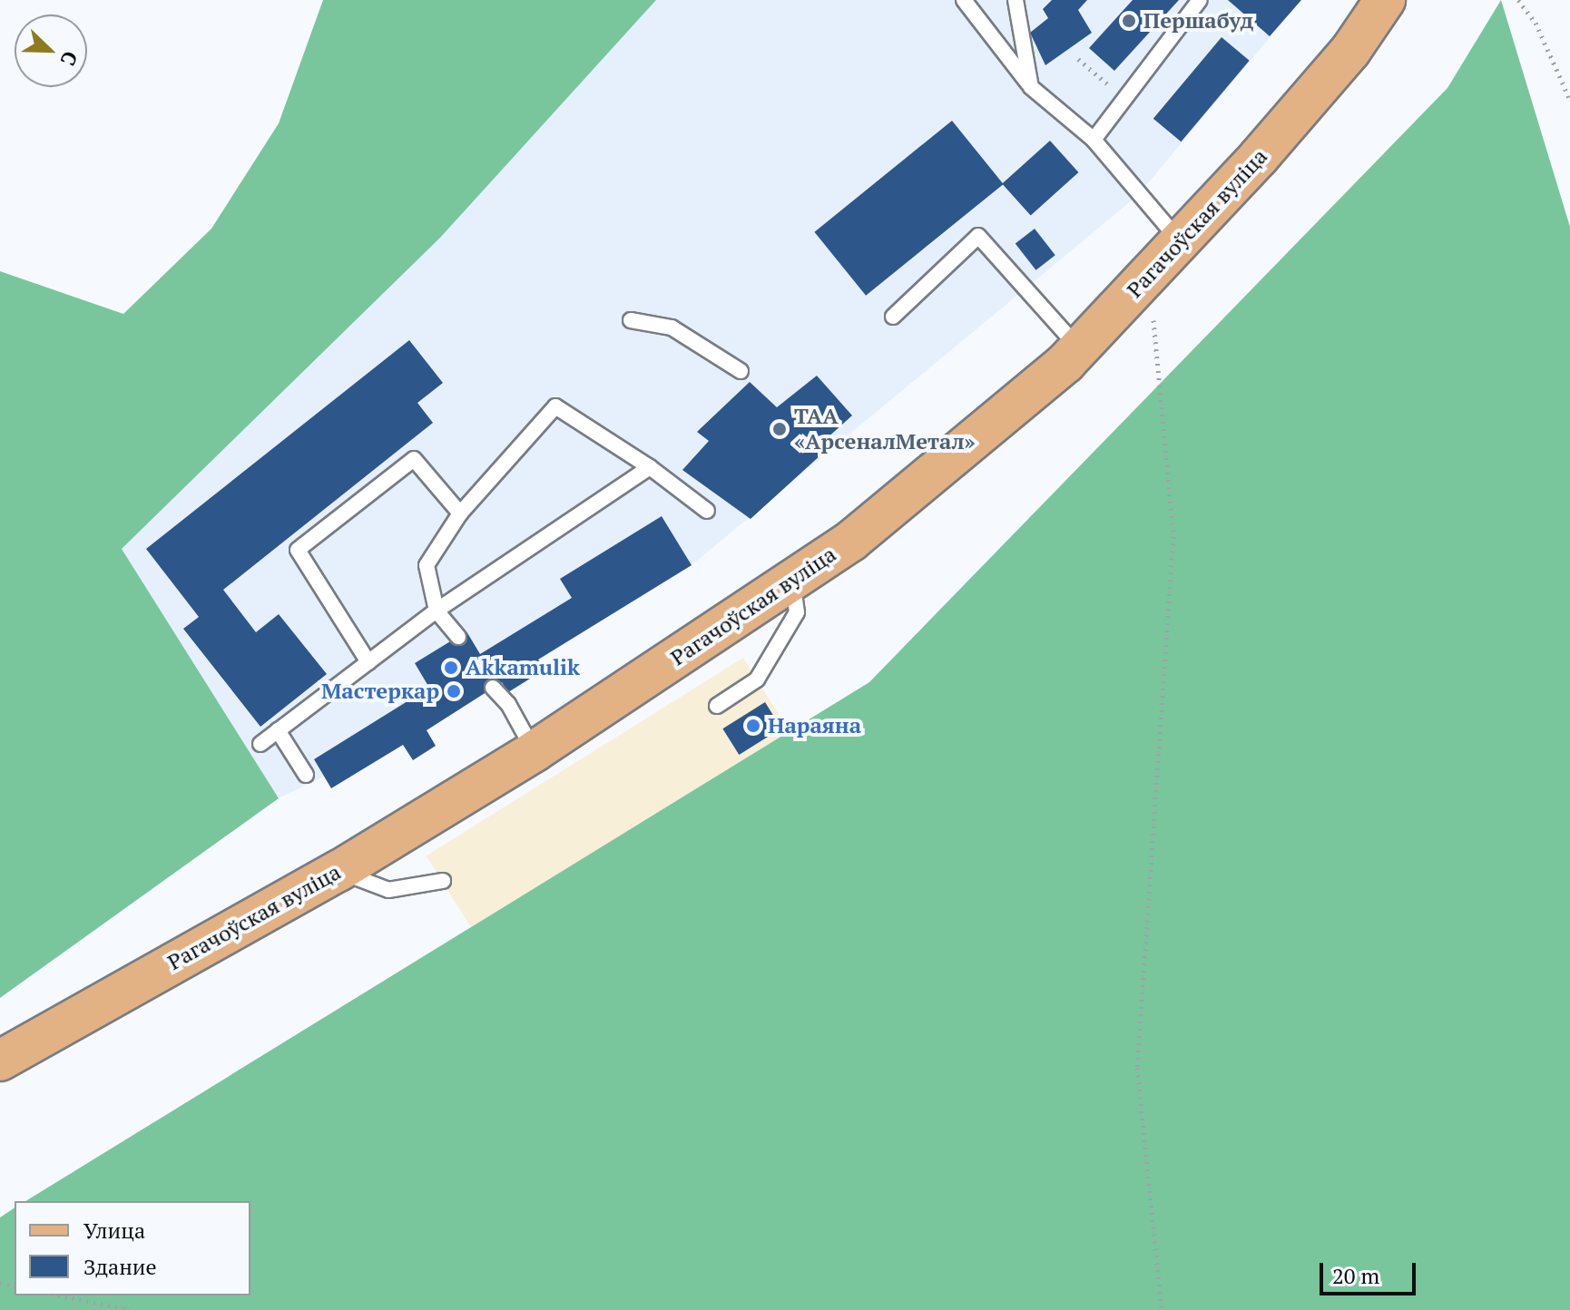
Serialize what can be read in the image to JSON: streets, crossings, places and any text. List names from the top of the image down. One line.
{"streets":{"main road":["Рагачоўская вуліца"]},"places":["Першабуд","ТАА «АрсеналМетал»","Akkamulik","Мастеркар","Нараяна"],"legend":["Улица","Здание"],"scale_bar":"20 m","north":"bottom right"}
